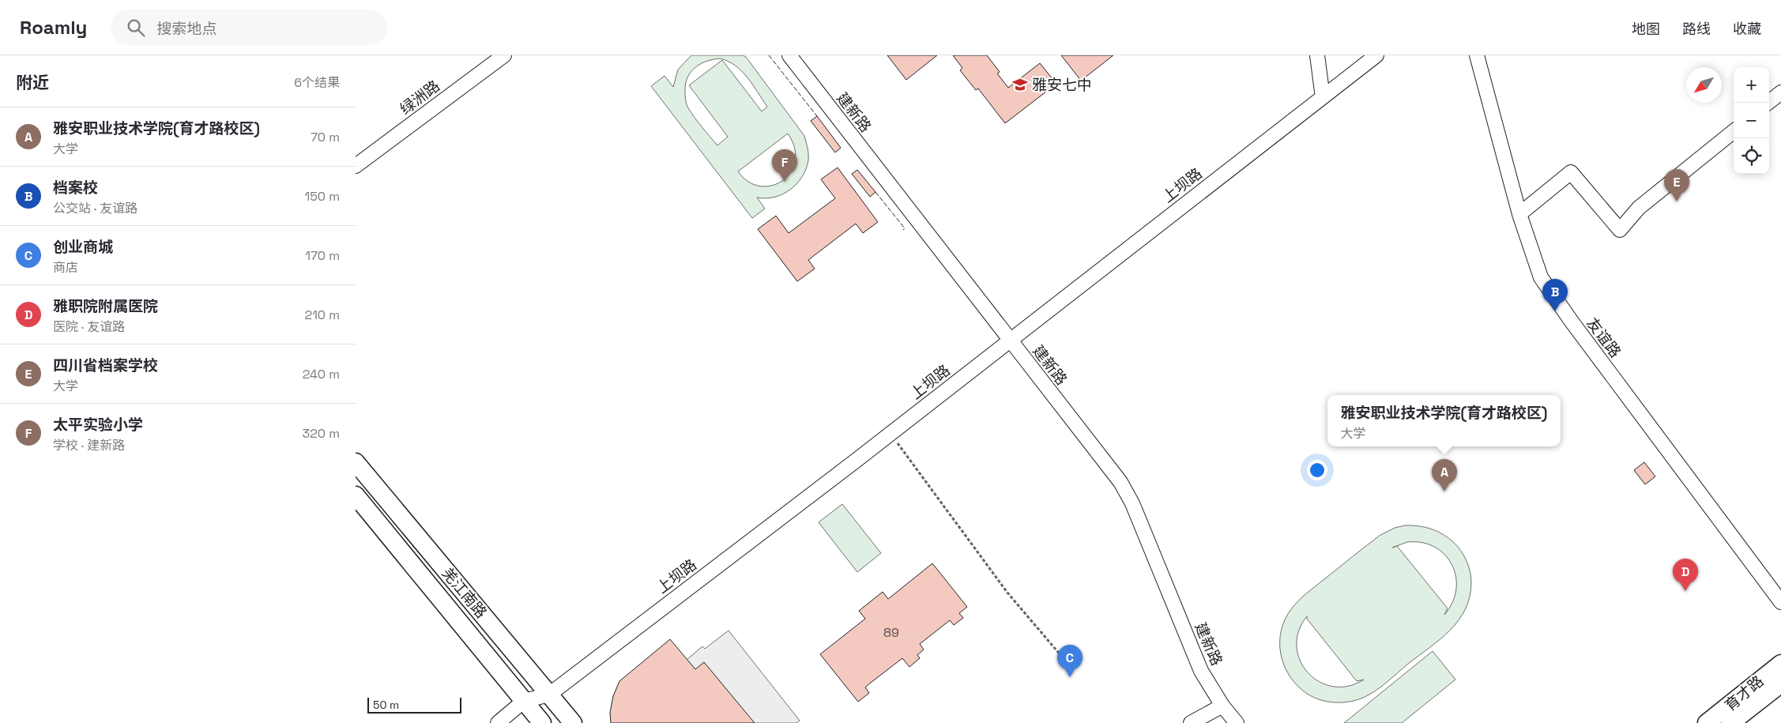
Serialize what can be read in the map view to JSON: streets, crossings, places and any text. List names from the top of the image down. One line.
{"streets":{"main road":["羌江南路","育才路"],"street":["绿洲路","建新路","上坝路","友谊路"]},"crossings":[["建新路","上坝路"],["上坝路","羌江南路"]],"places":{"school or university":["雅安七中"]},"house_numbers":["89"],"scale_bar":"50 m","north":"bottom left","page":{"header":"Roamly","search":"搜索地点","nav":["地图","路线","收藏"],"heading":["附近","6个结果"],"map_buttons":["+","−"],"list":[{"mark":"A","name":"雅安职业技术学院(育才路校区)","note":"大学","value":"70 m"},{"mark":"B","name":"档案校","note":"公交站 · 友谊路","value":"150 m"},{"mark":"C","name":"创业商城","note":"商店","value":"170 m"},{"mark":"D","name":"雅职院附属医院","note":"医院 · 友谊路","value":"210 m"},{"mark":"E","name":"四川省档案学校","note":"大学","value":"240 m"},{"mark":"F","name":"太平实验小学","note":"学校 · 建新路","value":"320 m"}],"pins":["F","E","B","A","D","C"],"popup":["雅安职业技术学院(育才路校区)","大学"],"scale":"50 m"}}
